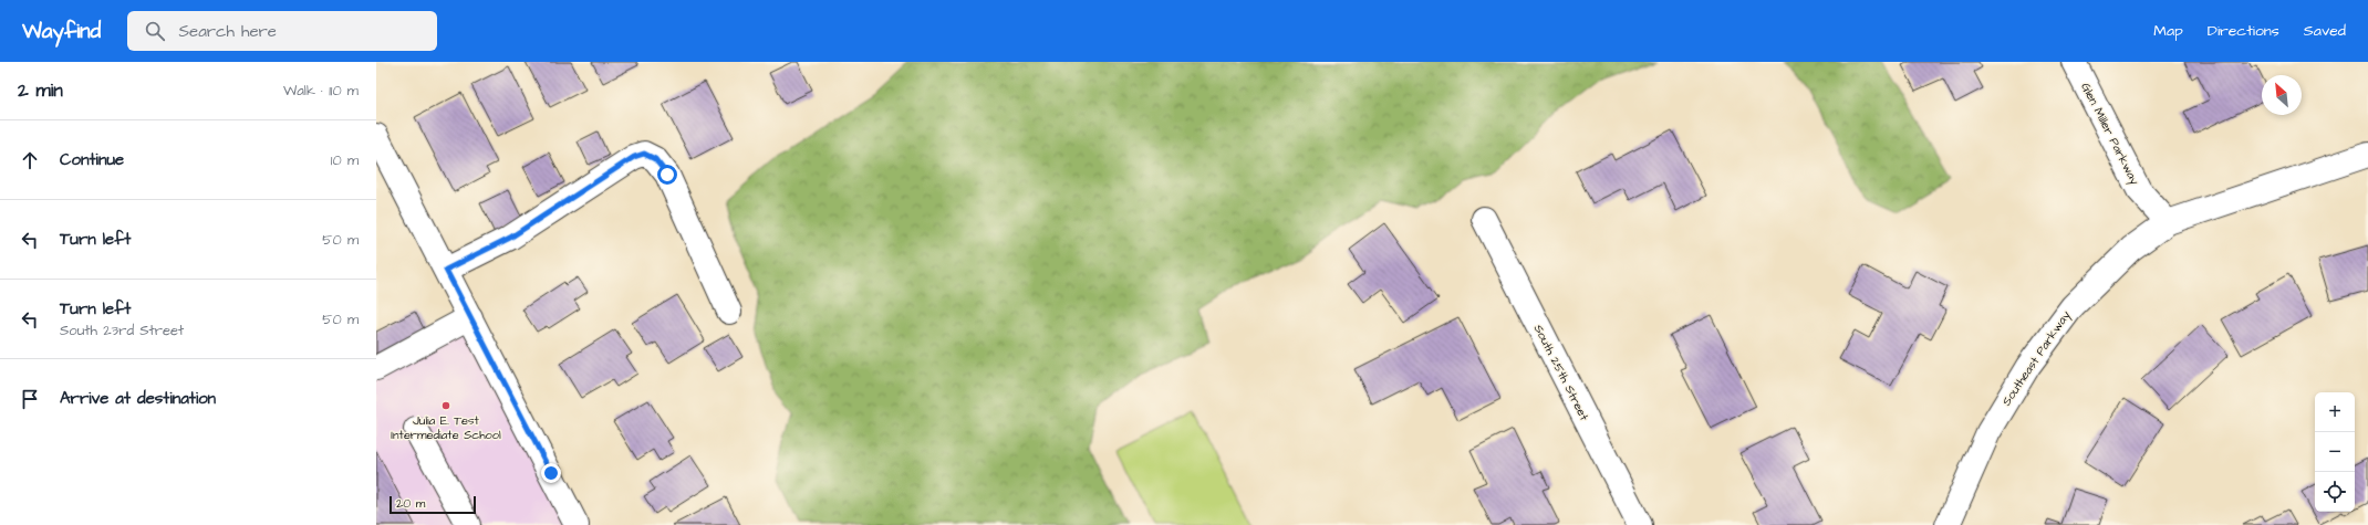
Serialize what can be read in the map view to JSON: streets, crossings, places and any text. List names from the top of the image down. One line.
{"streets":{"street":["Glen Miller Parkway","Southeast Parkway","South 25th Street"]},"crossings":[["Glen Miller Parkway","Southeast Parkway"]],"places":["Julia E. Test Intermediate School"],"scale_bar":"20 m","north":"top left","page":{"header":"Wayfind","search":"Search here","nav":["Map","Directions","Saved"],"heading":["2 min","Walk · 110 m"],"list":[["Continue","10 m"],["Turn left","50 m"],["Turn left","South 23rd Street","50 m"],"Arrive at destination"],"map_buttons":["+","−"],"scale":"20 m"}}
